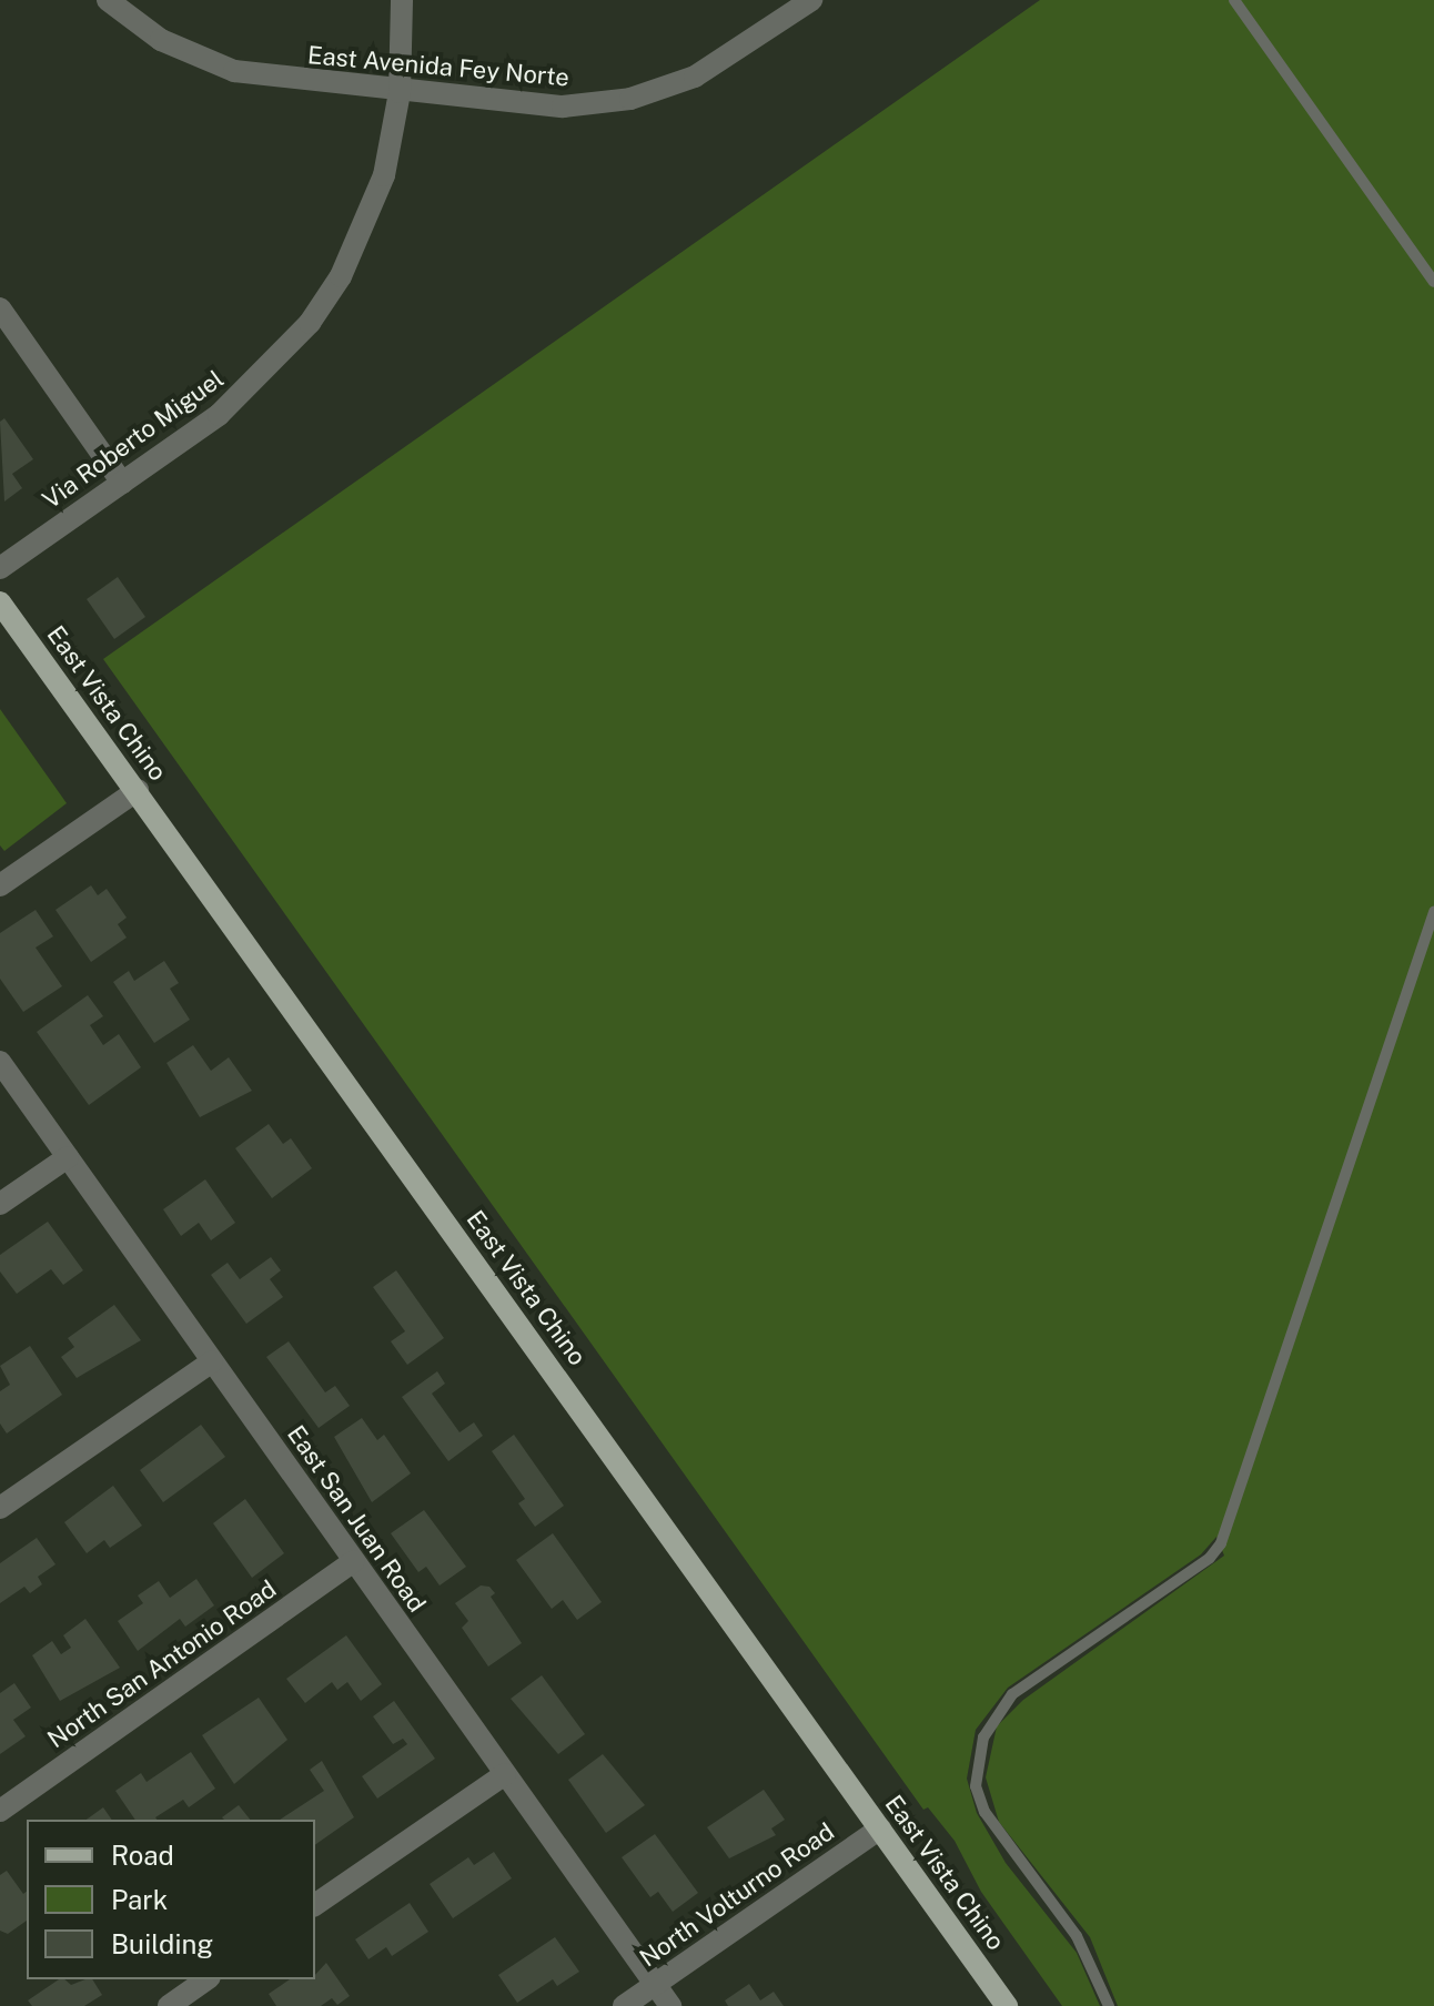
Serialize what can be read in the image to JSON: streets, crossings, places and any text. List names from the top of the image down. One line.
{"streets":{"main road":["East Vista Chino"],"street":["East Avenida Fey Norte","Via Roberto Miguel","East San Juan Road","North San Antonio Road","North Volturno Road"]},"crossings":[["East Avenida Fey Norte","Via Roberto Miguel"],["East Vista Chino","North Volturno Road"],["East San Juan Road","North San Antonio Road"],["East San Juan Road","North Volturno Road"]],"legend":["Road","Park","Building"]}
